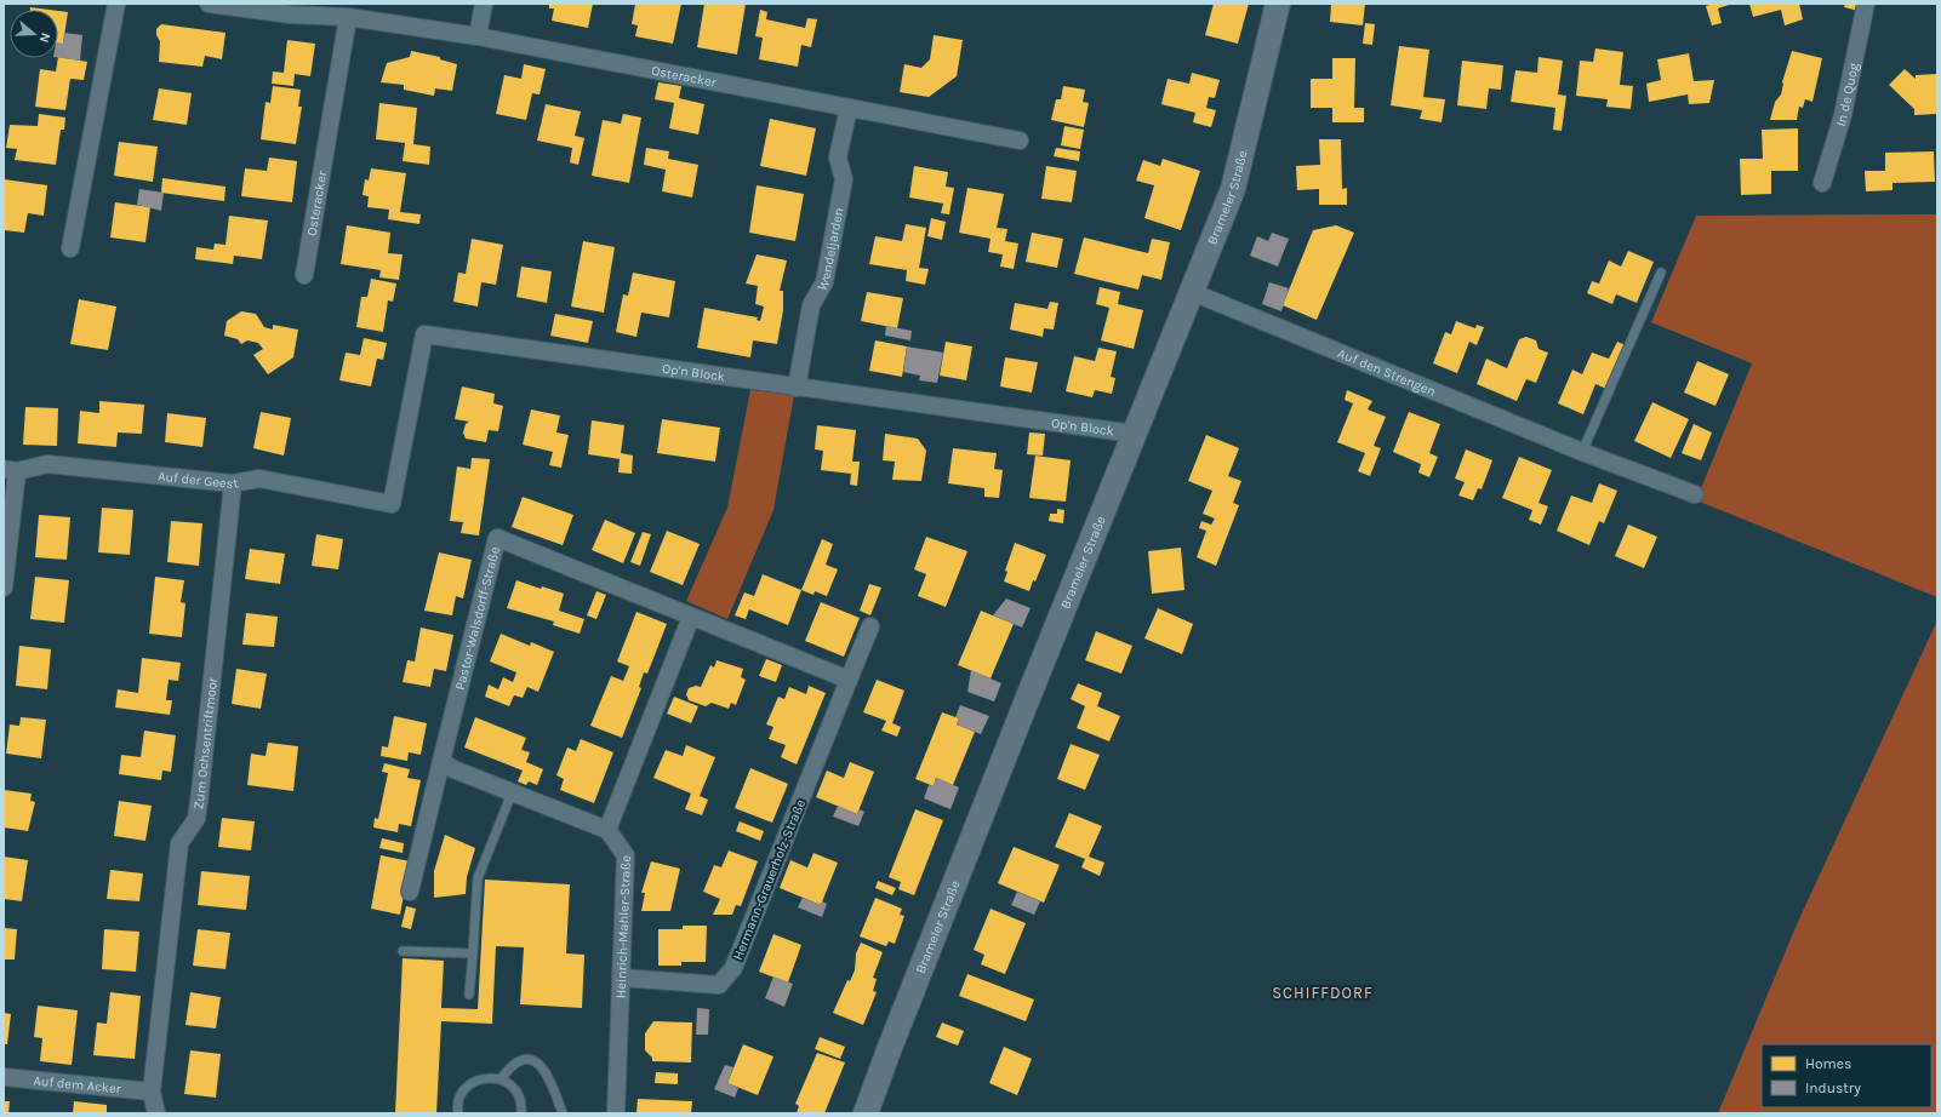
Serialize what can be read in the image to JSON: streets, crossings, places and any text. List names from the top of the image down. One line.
{"streets":{"street":["Osteracker","In de Quog","Brameler Straße","Wendeljarden","Auf den Strengen","Op'n Block","Auf der Geest","Pastor-Walsdorff-Straße","Zum Ochsentriftmoor","Hermann-Grauerholz-Straße","Heinrich-Mahler-Straße","Auf dem Acker"]},"crossings":[["Osteracker","Wendeljarden"],["Brameler Straße","Auf den Strengen"],["Brameler Straße","Op'n Block"],["Wendeljarden","Op'n Block"],["Op'n Block","Auf der Geest"],["Auf der Geest","Zum Ochsentriftmoor"],["Zum Ochsentriftmoor","Auf dem Acker"],["Hermann-Grauerholz-Straße","Heinrich-Mahler-Straße"]],"districts":["SCHIFFDORF"],"legend":["Homes","Industry"],"north":"right"}
